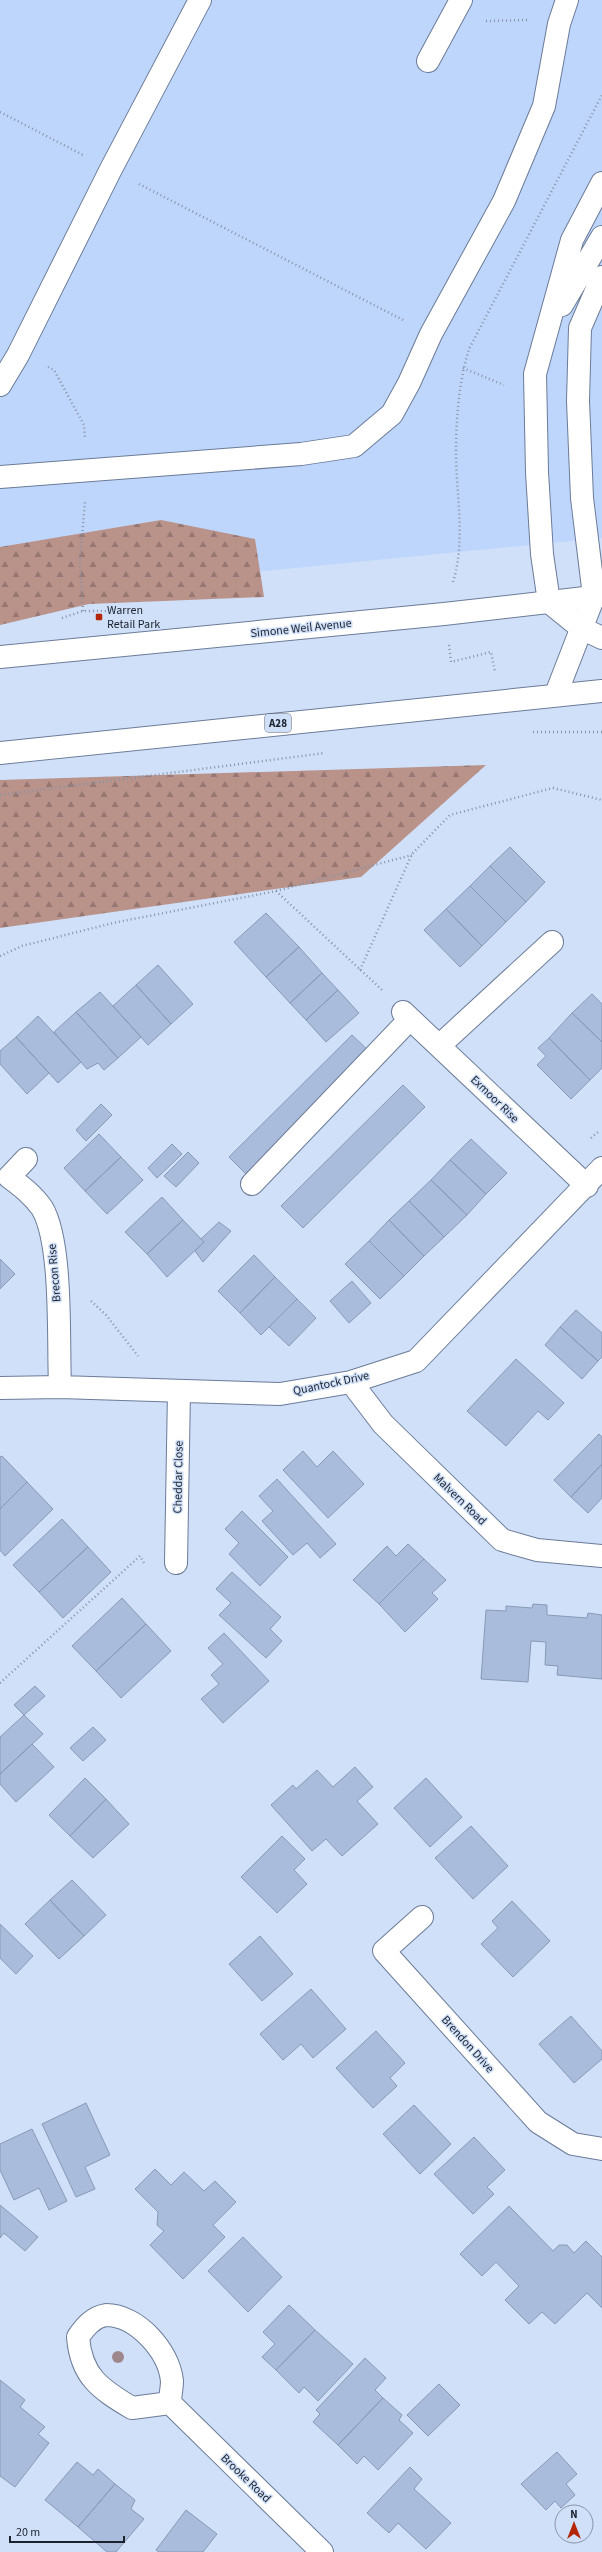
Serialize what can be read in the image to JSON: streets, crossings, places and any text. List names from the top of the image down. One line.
{"streets":{"main road":["Simone Weil Avenue","A28","Exmoor Rise","Brecon Rise","Quantock Drive","Cheddar Close","Malvern Road","Brendon Drive","Brooke Road"]},"crossings":[["Exmoor Rise","Quantock Drive"],["Brecon Rise","Quantock Drive"],["Quantock Drive","Cheddar Close"],["Quantock Drive","Malvern Road"]],"places":{"transit":["Warren Retail Park"]},"scale_bar":"20 m","north":"top"}
